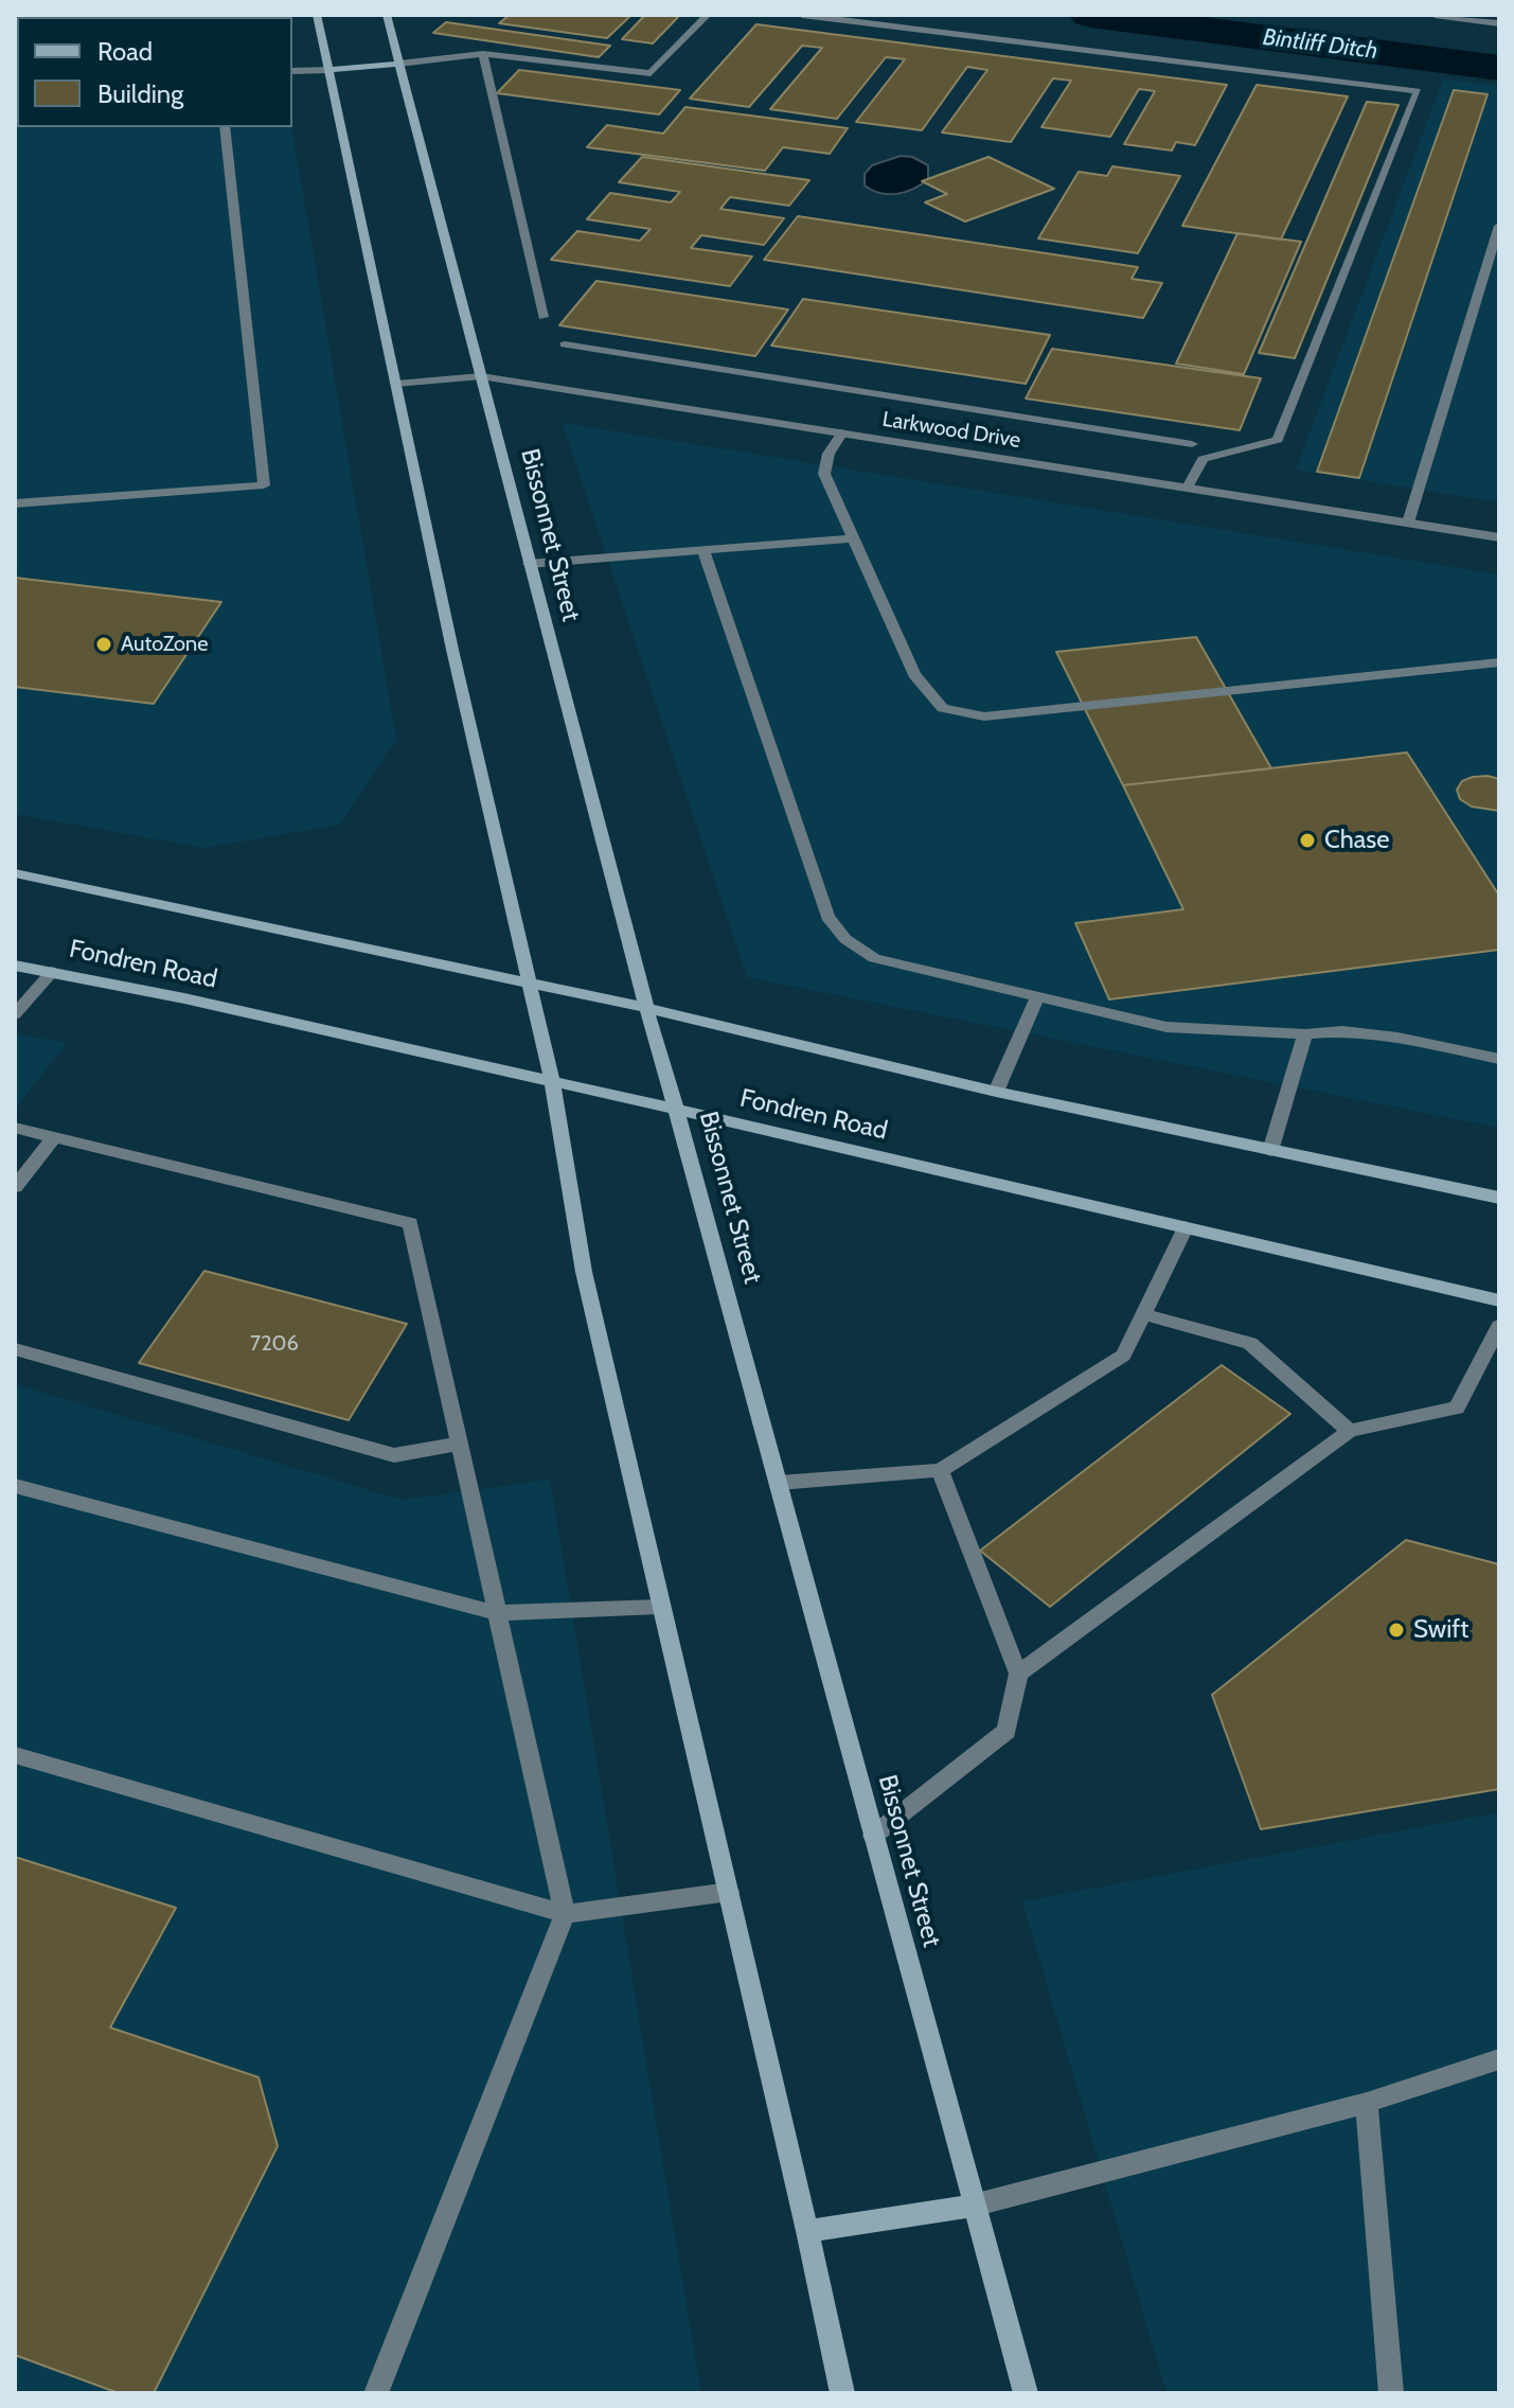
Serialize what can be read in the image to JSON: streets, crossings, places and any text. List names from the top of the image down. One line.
{"streets":{"main road":["Bissonnet Street","Fondren Road"],"street":["Larkwood Drive"]},"crossings":[["Larkwood Drive","Bissonnet Street"],["Bissonnet Street","Fondren Road"]],"water":["Bintliff Ditch"],"places":["AutoZone","Chase","Swift"],"house_numbers":["7206"],"legend":["Road","Building"]}
